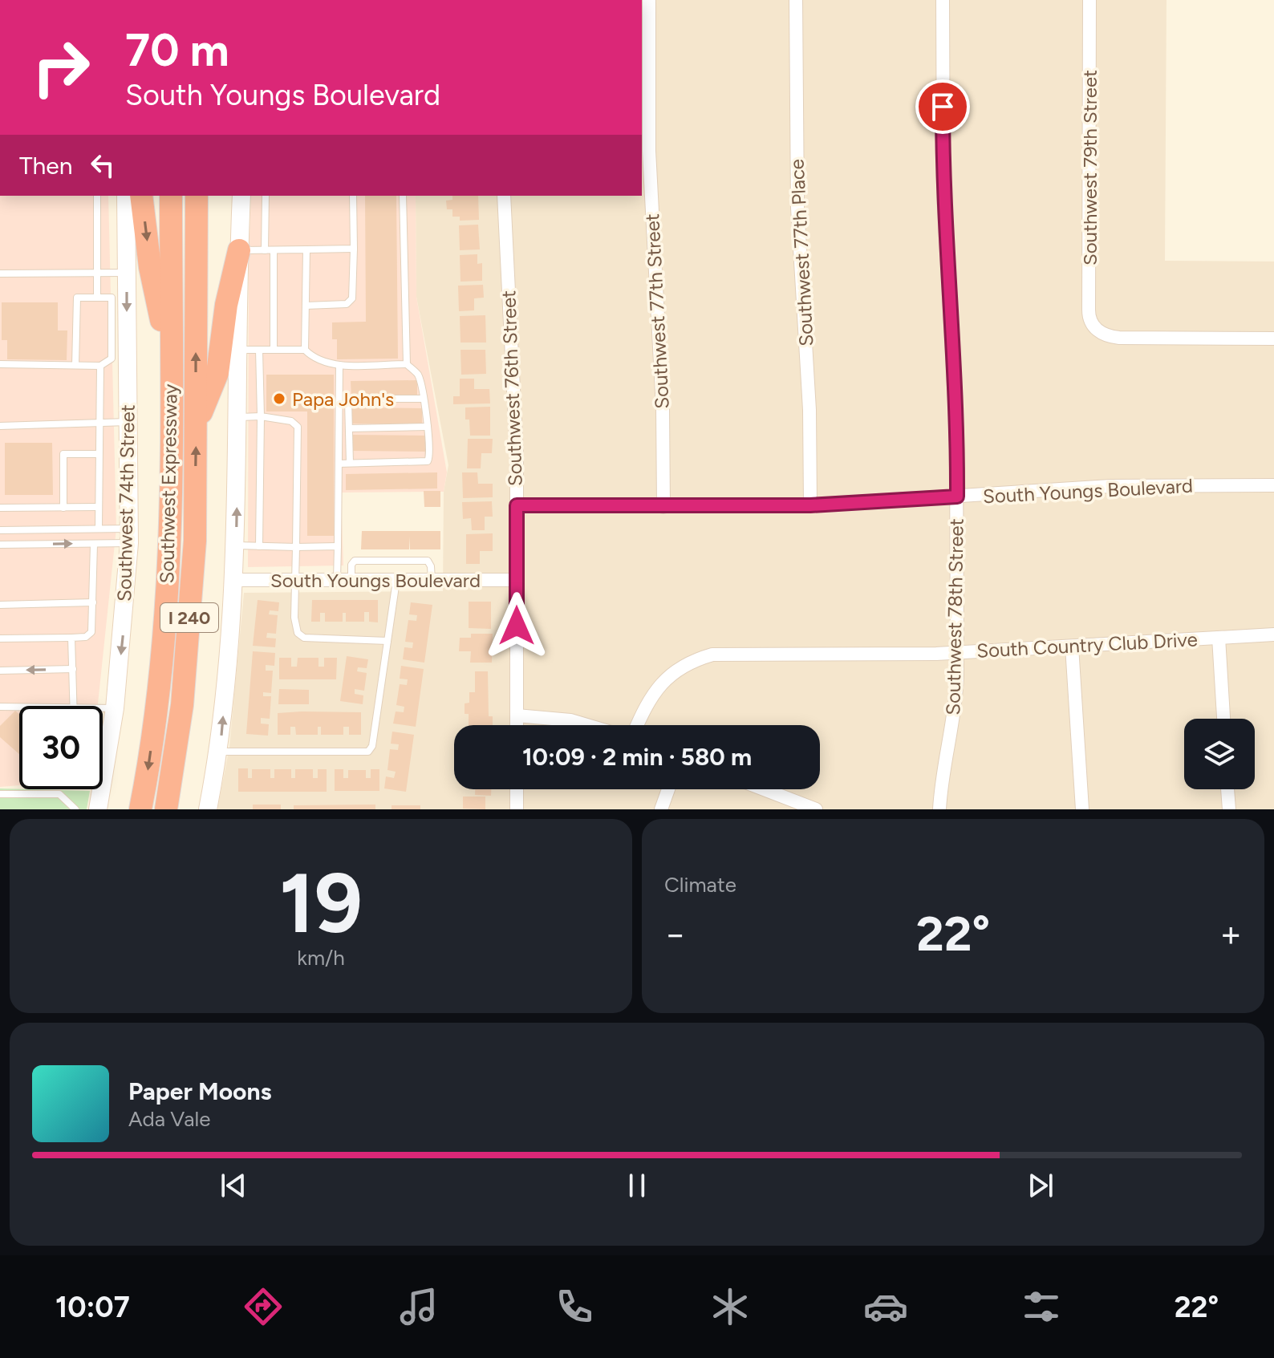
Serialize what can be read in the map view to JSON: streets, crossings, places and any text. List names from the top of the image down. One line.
{"streets":{"highway":["Southwest Expressway","I 240"],"main road":["Southwest 74th Street"],"street":["Southwest 79th Street","Southwest 77th Place","Southwest 77th Street","Southwest 76th Street","South Youngs Boulevard","Southwest 78th Street","South Country Club Drive"]},"crossings":[["Southwest 77th Place","South Youngs Boulevard"],["Southwest 77th Street","South Youngs Boulevard"],["Southwest 76th Street","South Youngs Boulevard"],["South Youngs Boulevard","Southwest 78th Street"],["Southwest 78th Street","South Country Club Drive"]],"places":["Papa John's"],"page":{"turn":["70 m","South Youngs Boulevard"],"then":"Then","limit":"30","trip":"10:09 · 2 min · 580 m","tile":[["19","km/h"],"Climate"],"heat":["−","22°","+"],"song":["Paper Moons","Ada Vale"],"tabs":["10:07","22°"]}}
